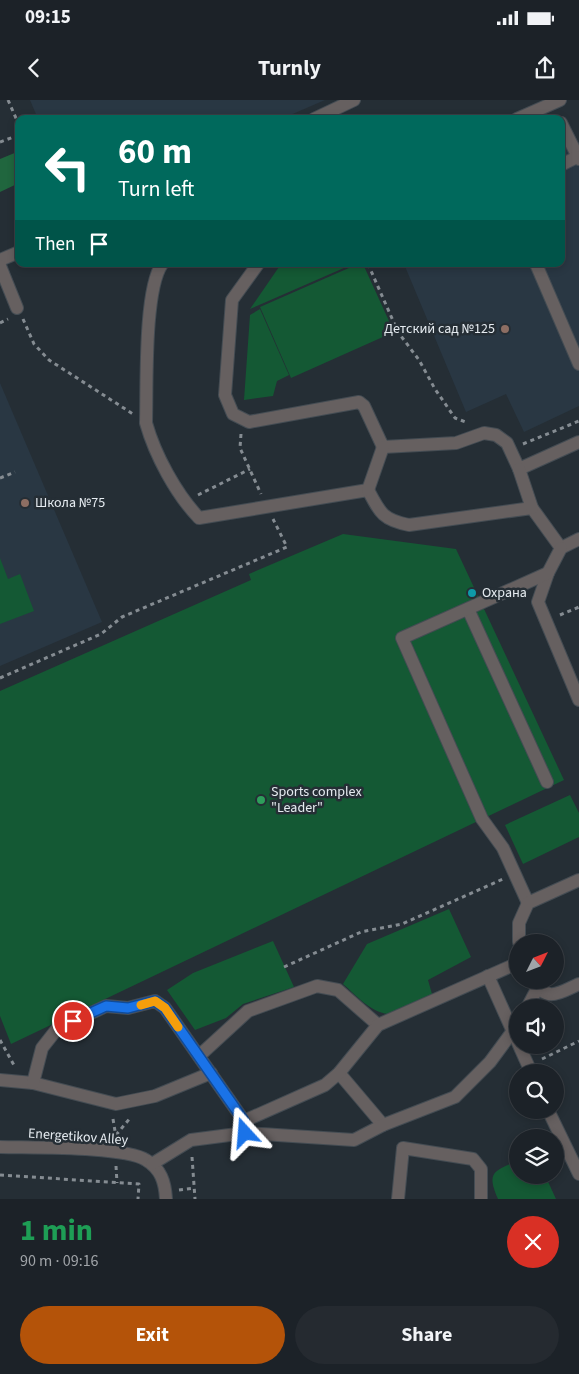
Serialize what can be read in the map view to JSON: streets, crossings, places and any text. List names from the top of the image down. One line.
{"streets":{"street":["Energetikov Alley"]},"places":["Детский сад №125","Школа №75","Охрана","Sports complex \"Leader\""],"north":"top right","page":{"status":"09:15","header":"Turnly","turn":["60 m","Turn left"],"then":"Then","heading":["1 min","90 m · 09:16"],"buttons":["Exit","Share"]}}
